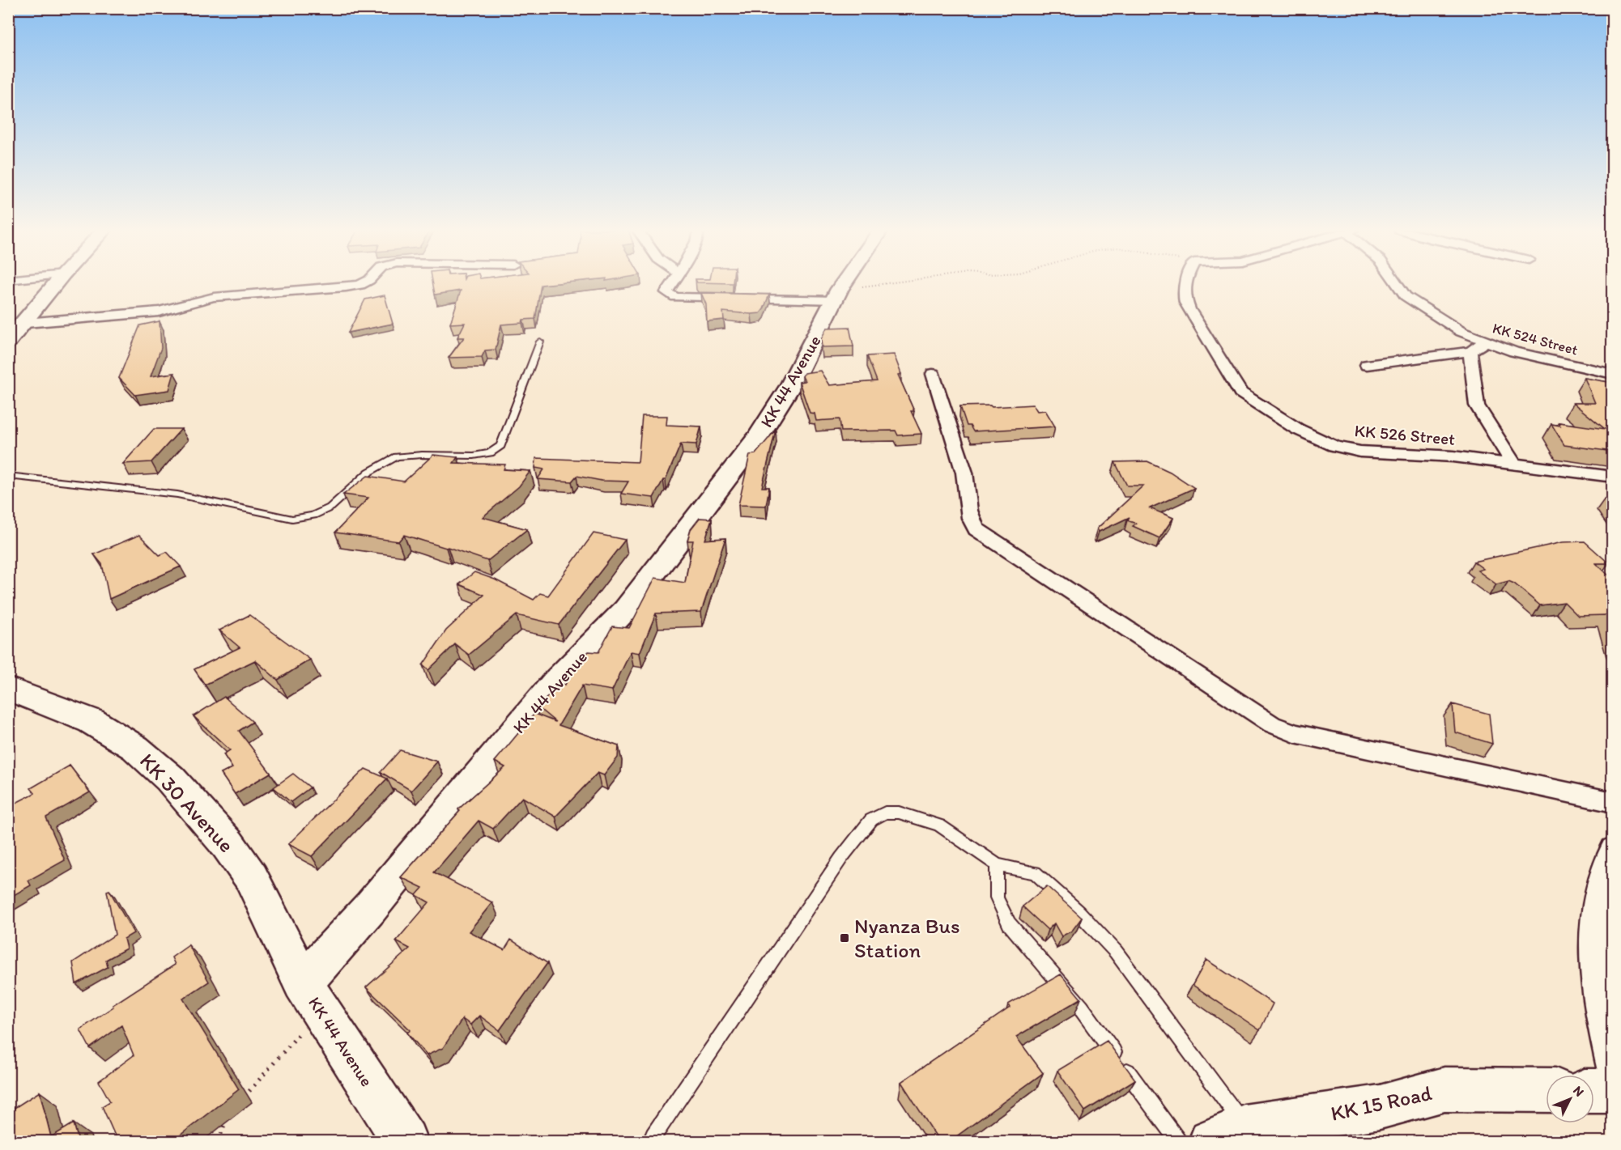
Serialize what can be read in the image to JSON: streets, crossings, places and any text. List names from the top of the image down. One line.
{"streets":{"main road":["KK 44 Avenue","KK 30 Avenue","KK 15 Road"],"street":["KK 524 Street","KK 526 Street"]},"crossings":[["KK 44 Avenue","KK 30 Avenue"]],"places":{"transit":["Nyanza Bus Station"]},"north":"top right"}
